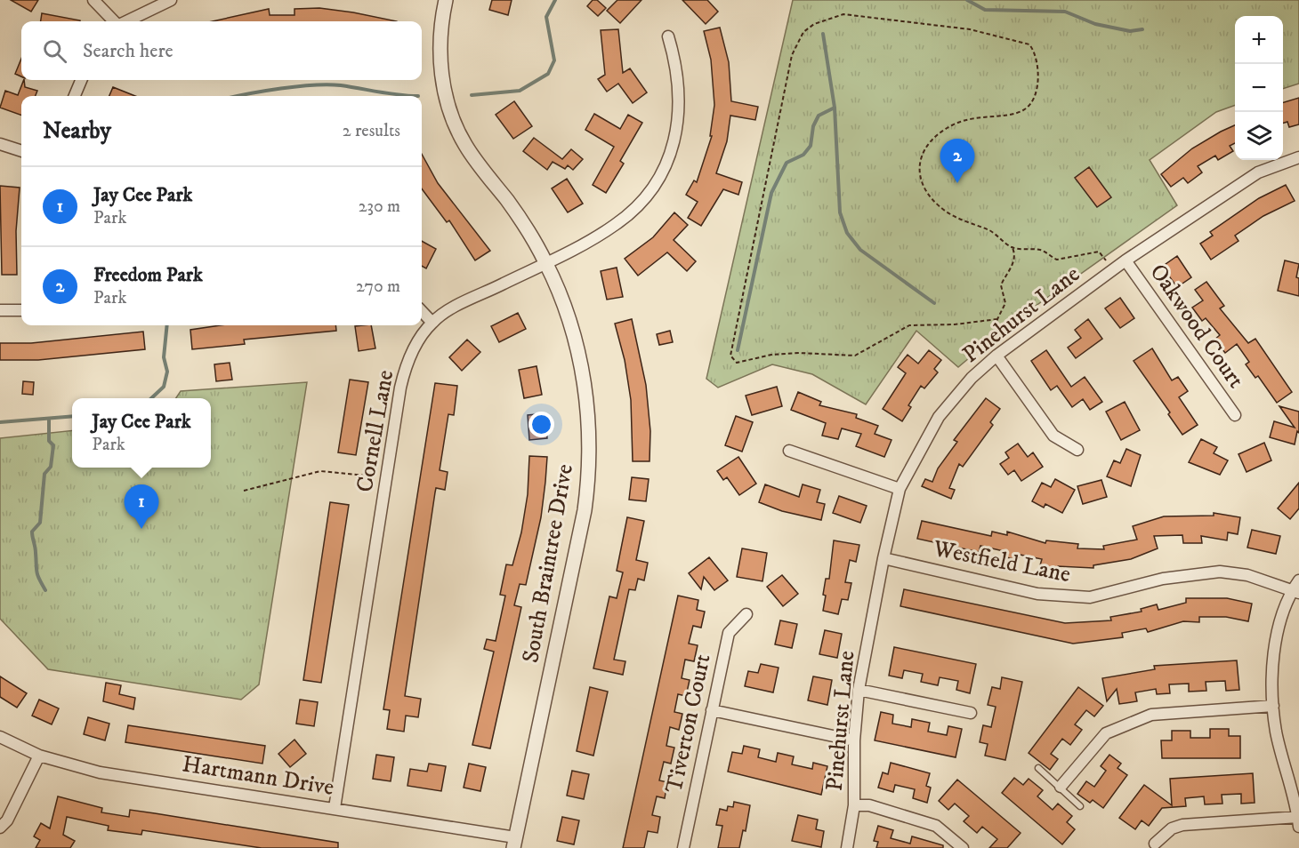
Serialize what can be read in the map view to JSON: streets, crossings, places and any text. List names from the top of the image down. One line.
{"streets":{"street":["Pinehurst Lane","Oakwood Court","Cornell Lane","Westfield Lane","South Braintree Drive","Tiverton Court","Hartmann Drive"]},"crossings":[["Pinehurst Lane","Oakwood Court"],["Pinehurst Lane","Westfield Lane"],["Cornell Lane","South Braintree Drive"],["Cornell Lane","Hartmann Drive"],["South Braintree Drive","Hartmann Drive"]],"page":{"map_buttons":["+","−"],"search":"Search here","heading":["Nearby","2 results"],"pins":["2","1"],"list":[{"mark":"1","name":"Jay Cee Park","note":"Park","value":"230 m"},{"mark":"2","name":"Freedom Park","note":"Park","value":"270 m"}],"popup":["Jay Cee Park","Park"]}}
